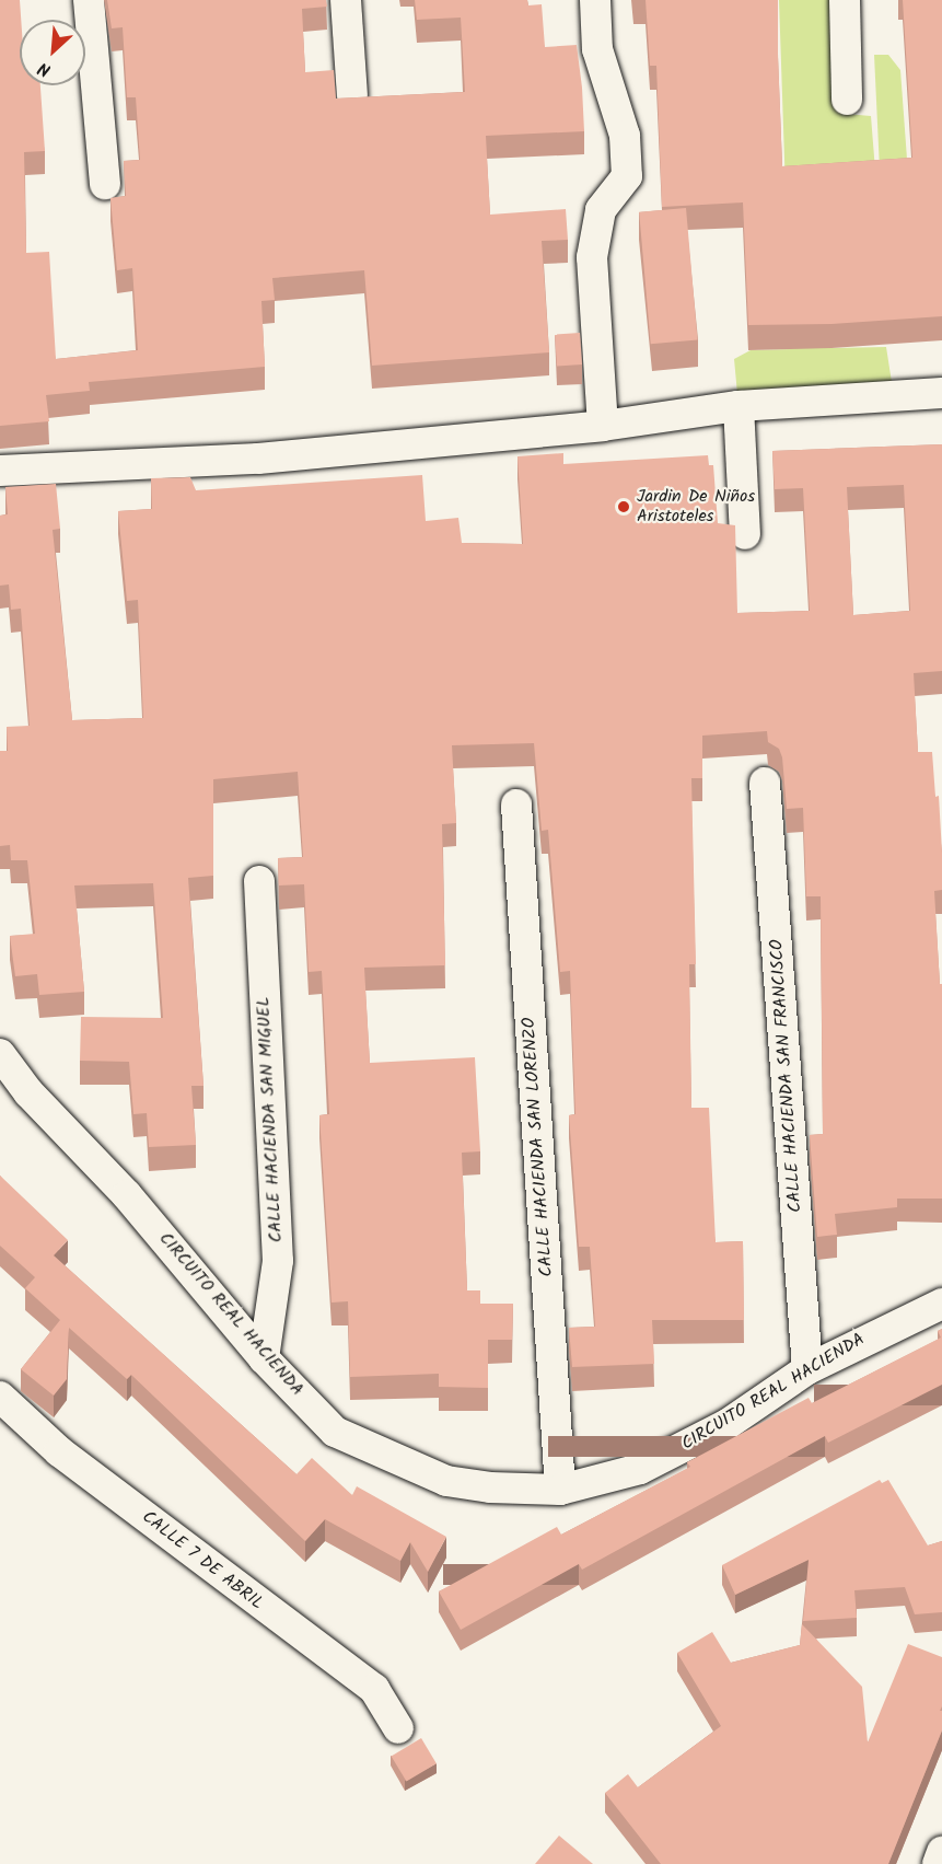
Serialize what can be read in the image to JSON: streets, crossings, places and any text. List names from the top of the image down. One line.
{"streets":{"street":["CALLE HACIENDA SAN FRANCISCO","CALLE HACIENDA SAN MIGUEL","CALLE HACIENDA SAN LORENZO","CIRCUITO REAL HACIENDA","CALLE 7 DE ABRIL"]},"crossings":[["CALLE HACIENDA SAN FRANCISCO","CIRCUITO REAL HACIENDA"],["CALLE HACIENDA SAN MIGUEL","CIRCUITO REAL HACIENDA"],["CALLE HACIENDA SAN LORENZO","CIRCUITO REAL HACIENDA"]],"places":["Jardin De Niños Aristoteles"],"north":"bottom left"}
